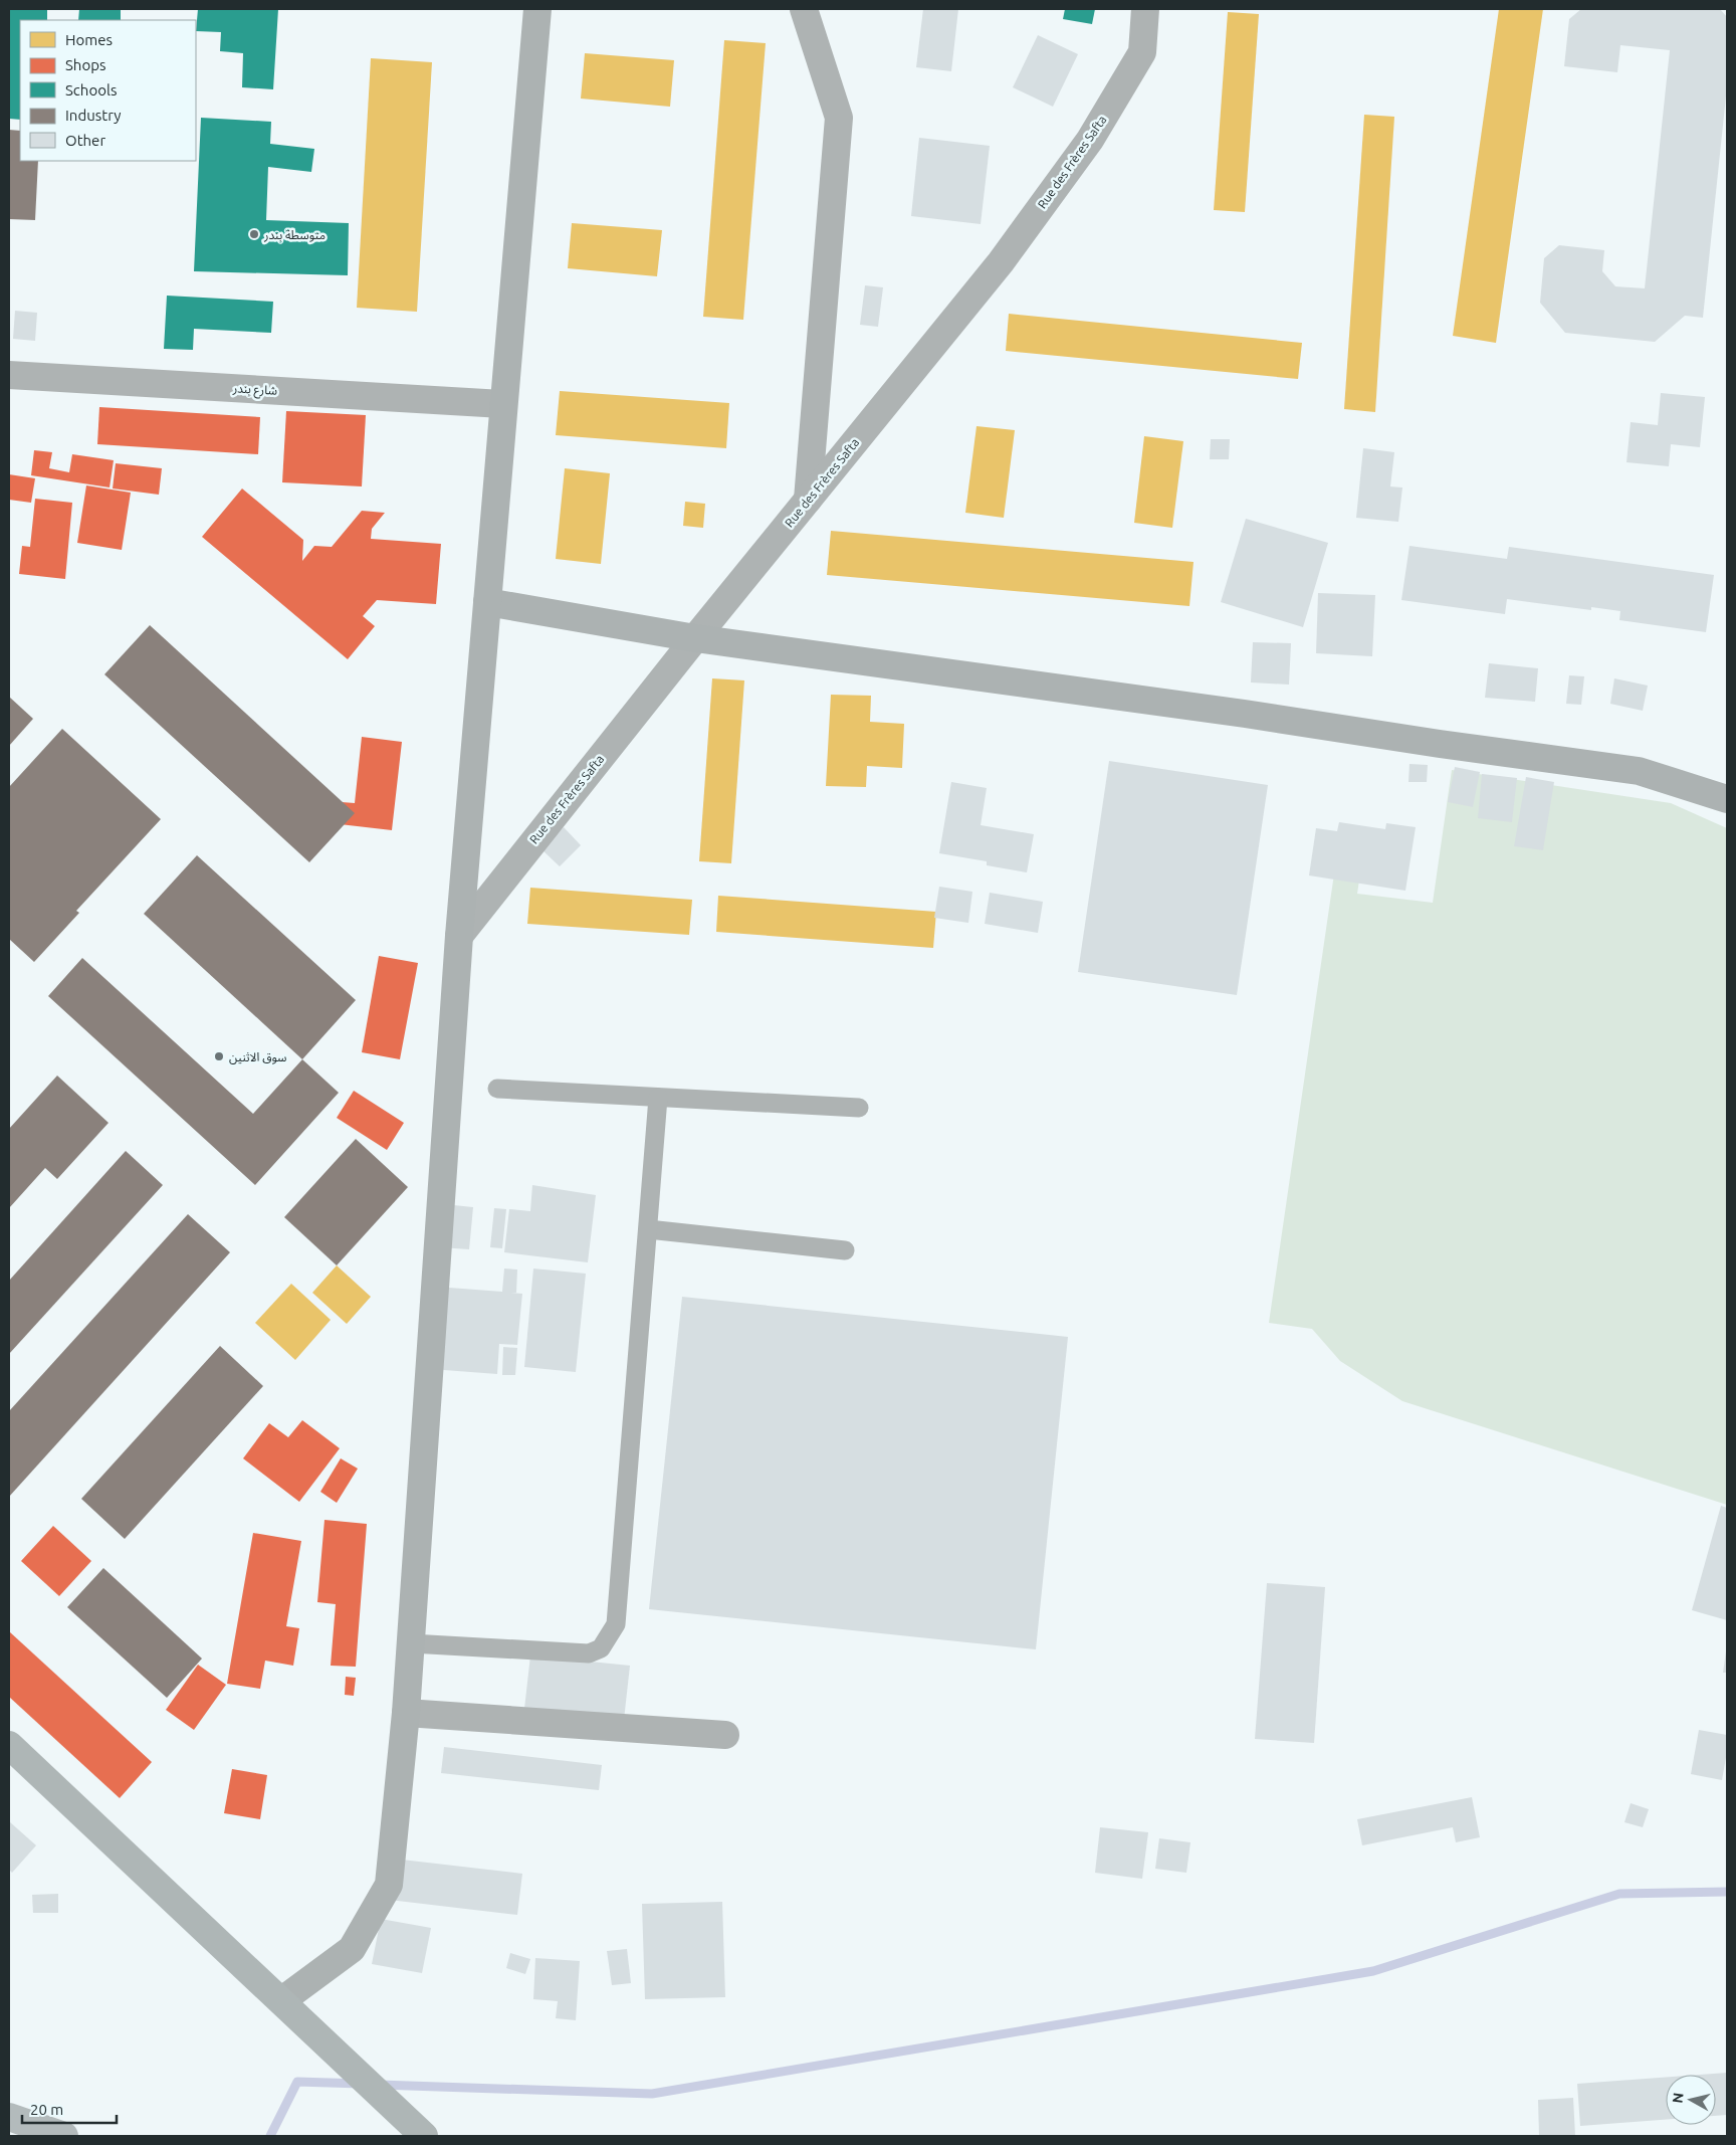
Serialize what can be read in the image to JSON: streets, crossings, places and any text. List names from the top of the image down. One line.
{"streets":{"street":["Rue des Frères Safta","شارع بندر"]},"places":["متوسطة بندر","ﺳﻮق اﻻﺛﻨﻴﻦ"],"legend":["Homes","Shops","Schools","Industry","Other"],"scale_bar":"20 m","north":"left"}
